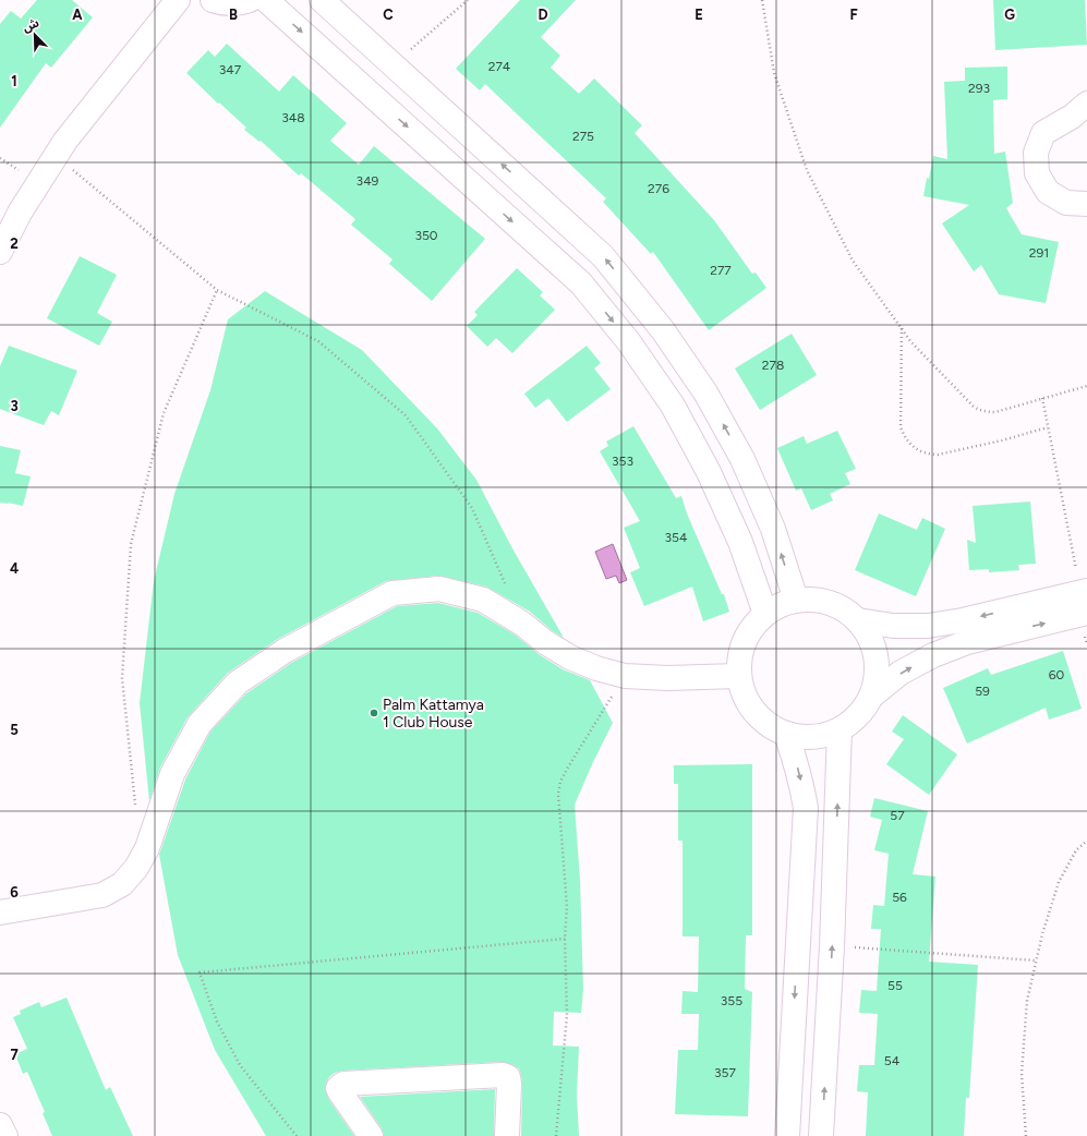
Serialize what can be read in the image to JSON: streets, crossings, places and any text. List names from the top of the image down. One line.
{"places":["Palm Kattamya 1 Club House"],"house_numbers":["274","347","293","348","275","349","276","350","291","277","278","353","354","60","59","57","56","55","355","54","357"],"north":"top left","grid":{"columns":["A","B","C","D","E","F","G"],"rows":["1","2","3","4","5","6","7"]}}
